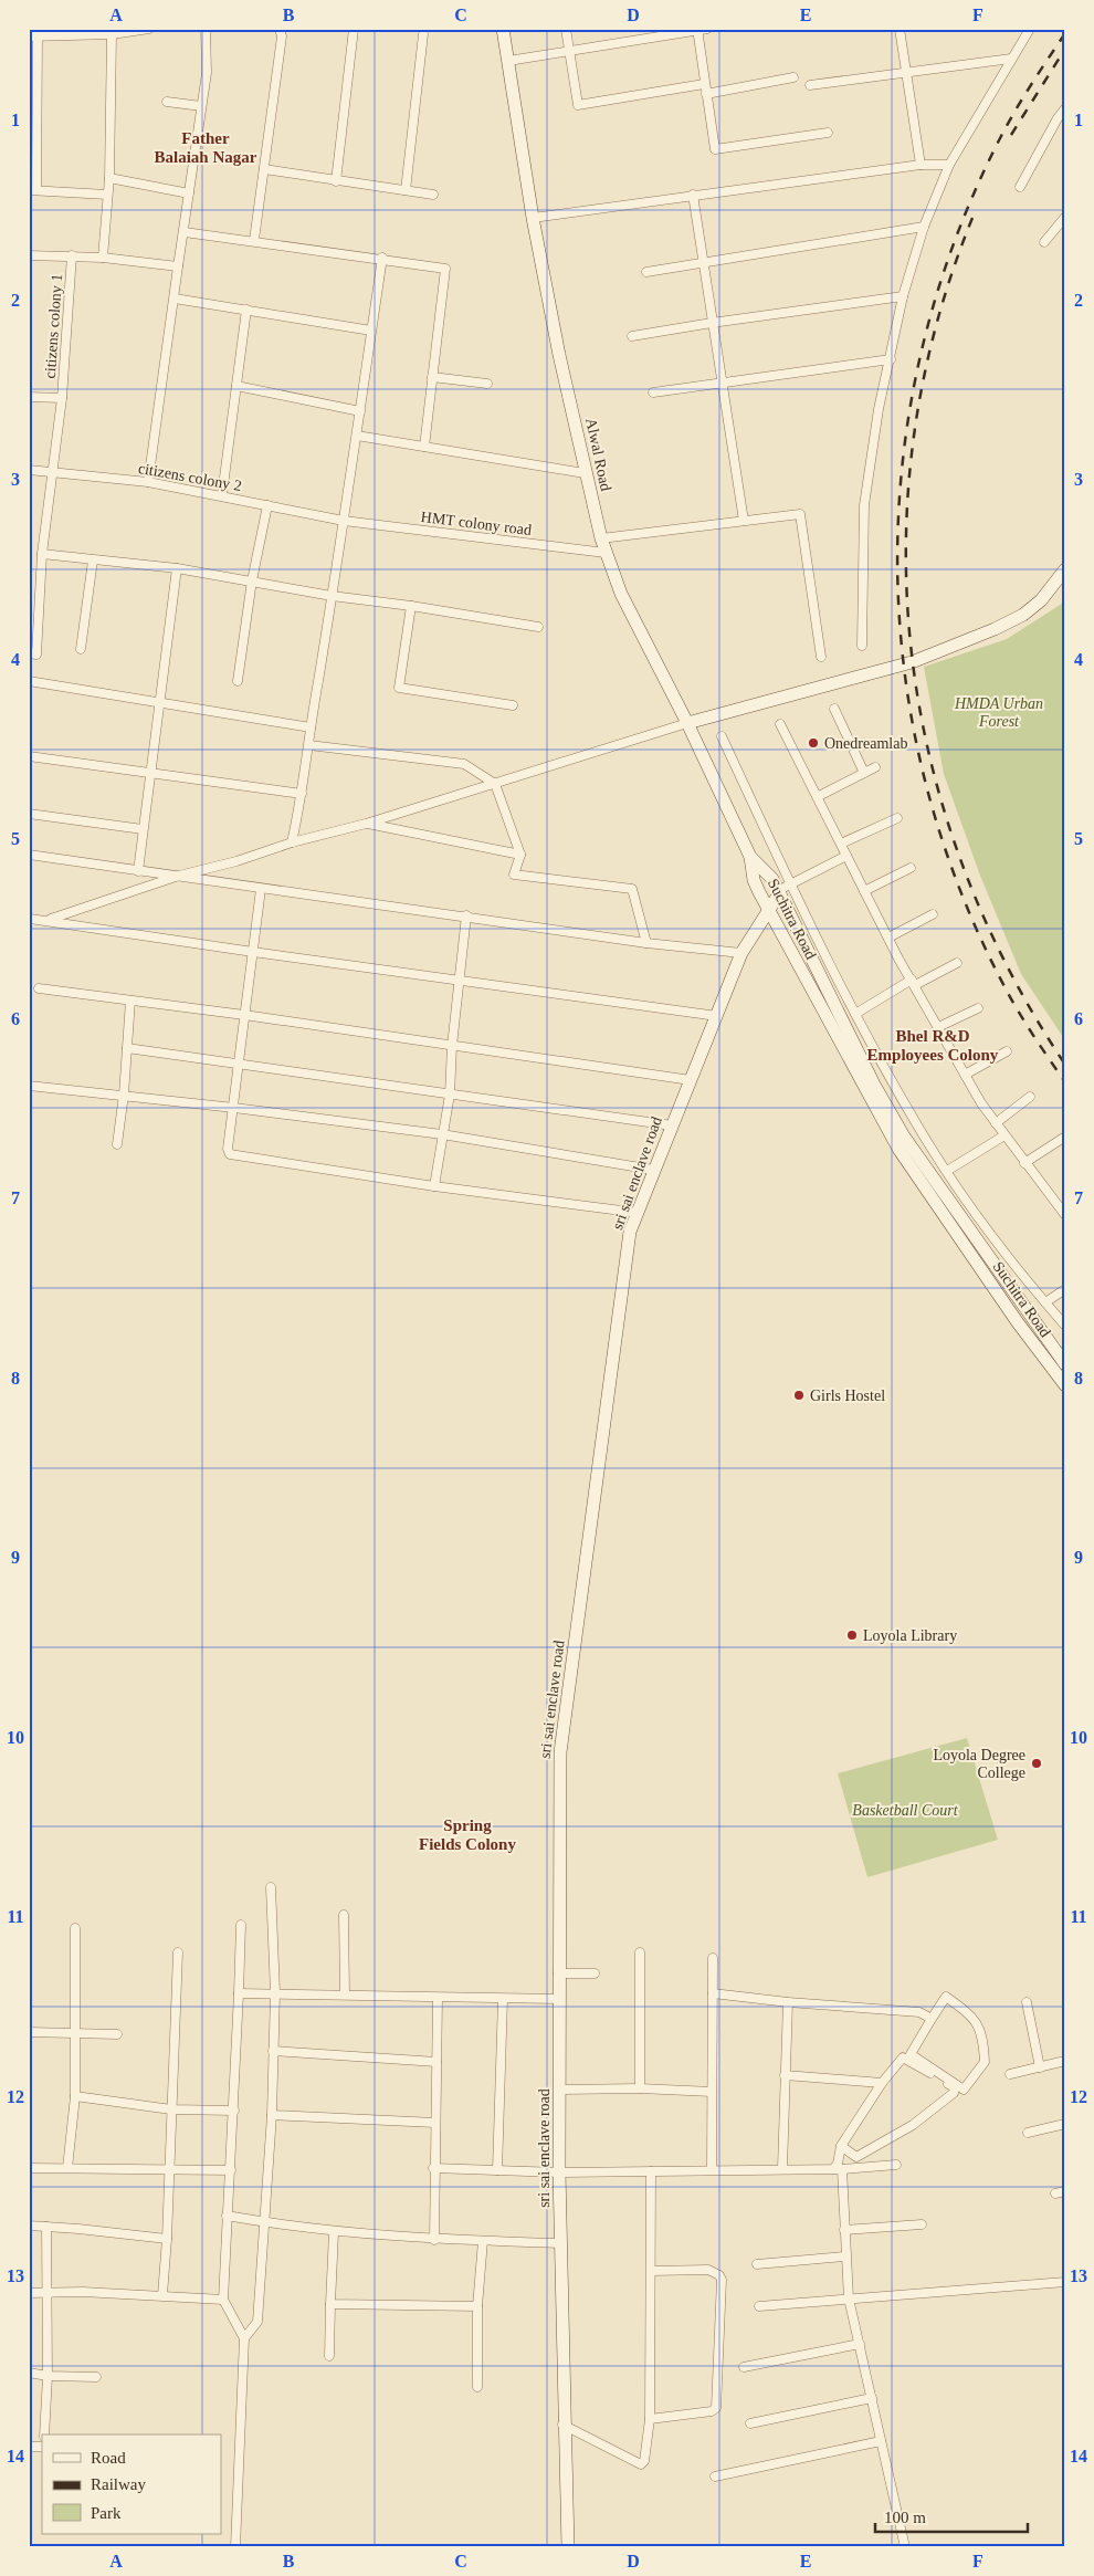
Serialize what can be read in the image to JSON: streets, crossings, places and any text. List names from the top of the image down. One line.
{"streets":{"street":["citizens colony 1","Alwal Road","citizens colony 2","HMT colony road","Suchitra Road","sri sai enclave road"]},"crossings":[["citizens colony 1","citizens colony 2"],["Alwal Road","HMT colony road"],["Alwal Road","Suchitra Road"],["citizens colony 2","HMT colony road"],["Suchitra Road","sri sai enclave road"]],"districts":["Father Balaiah Nagar","Bhel R&D Employees Colony","Spring Fields Colony"],"parks":["HMDA Urban Forest","Basketball Court"],"places":["Onedreamlab","Girls Hostel","Loyola Library","Loyola Degree College"],"legend":["Road","Railway","Park"],"scale_bar":"100 m","grid":{"columns":["A","B","C","D","E","F"],"rows":["1","2","3","4","5","6","7","8","9","10","11","12","13","14"]}}
